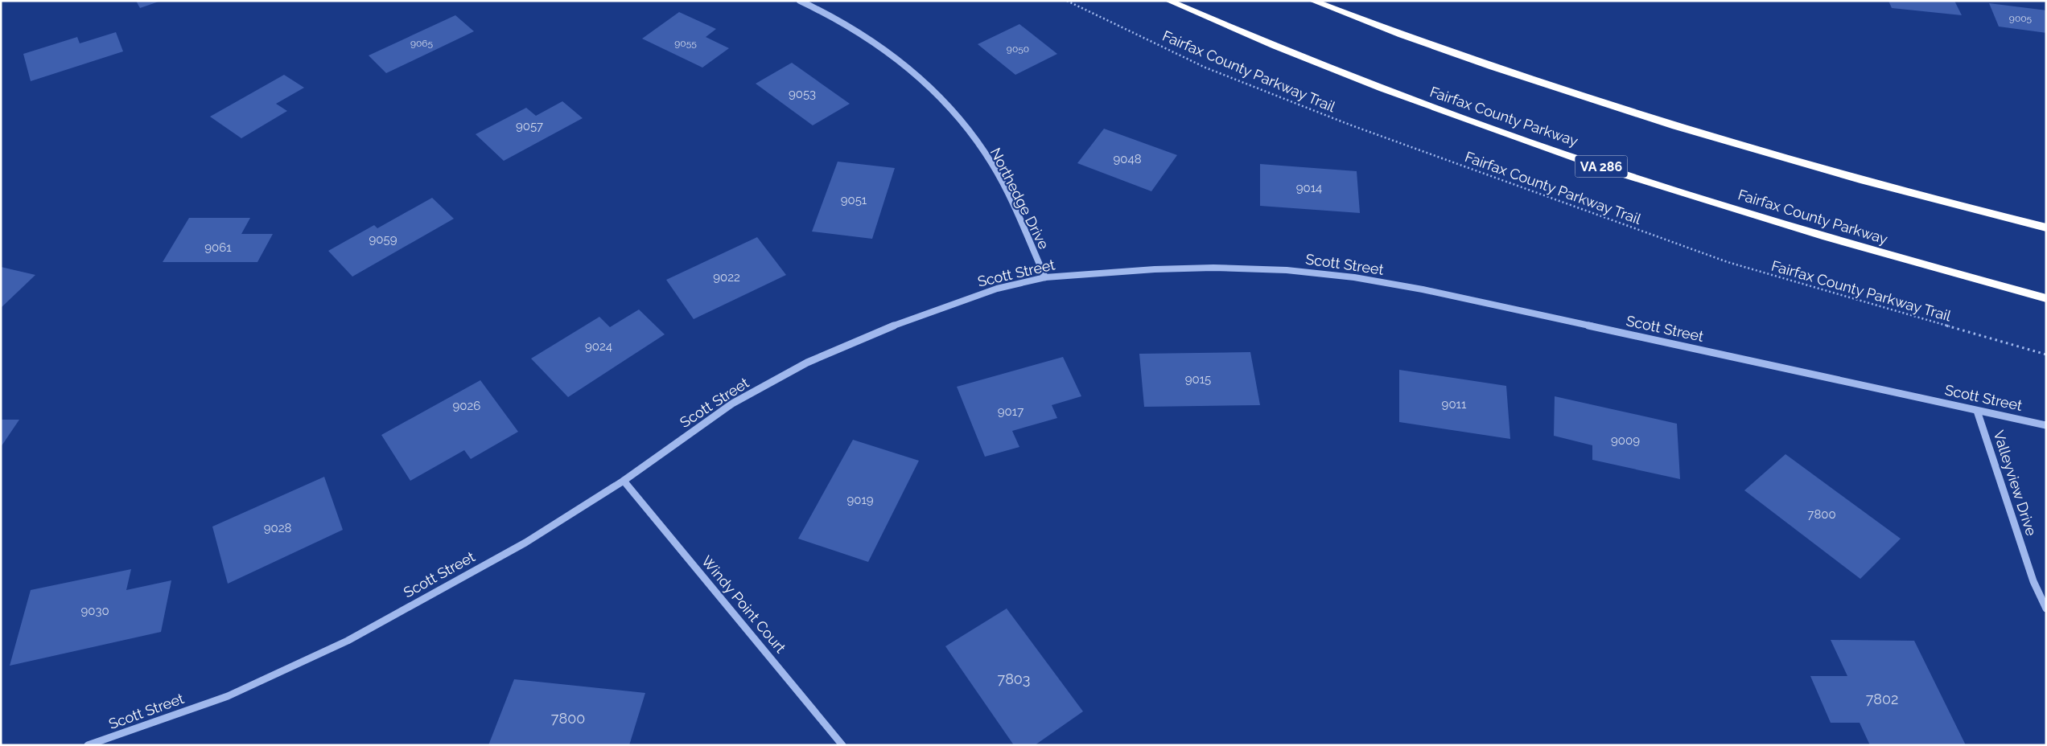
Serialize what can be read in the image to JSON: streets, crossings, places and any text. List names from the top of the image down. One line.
{"streets":{"highway":["Fairfax County Parkway","VA 286"],"street":["Northedge Drive","Scott Street","Valleyview Drive","Windy Point Court"],"path":["Fairfax County Parkway Trail"]},"crossings":[["Northedge Drive","Scott Street"],["Scott Street","Valleyview Drive"],["Scott Street","Windy Point Court"]],"house_numbers":["9005","9065","9055","9050","9053","9057","9048","9014","9051","9059","9061","9022","9024","9015","9011","9026","9017","9009","9019","7800","9028","9030","7803","7802","7800"]}
